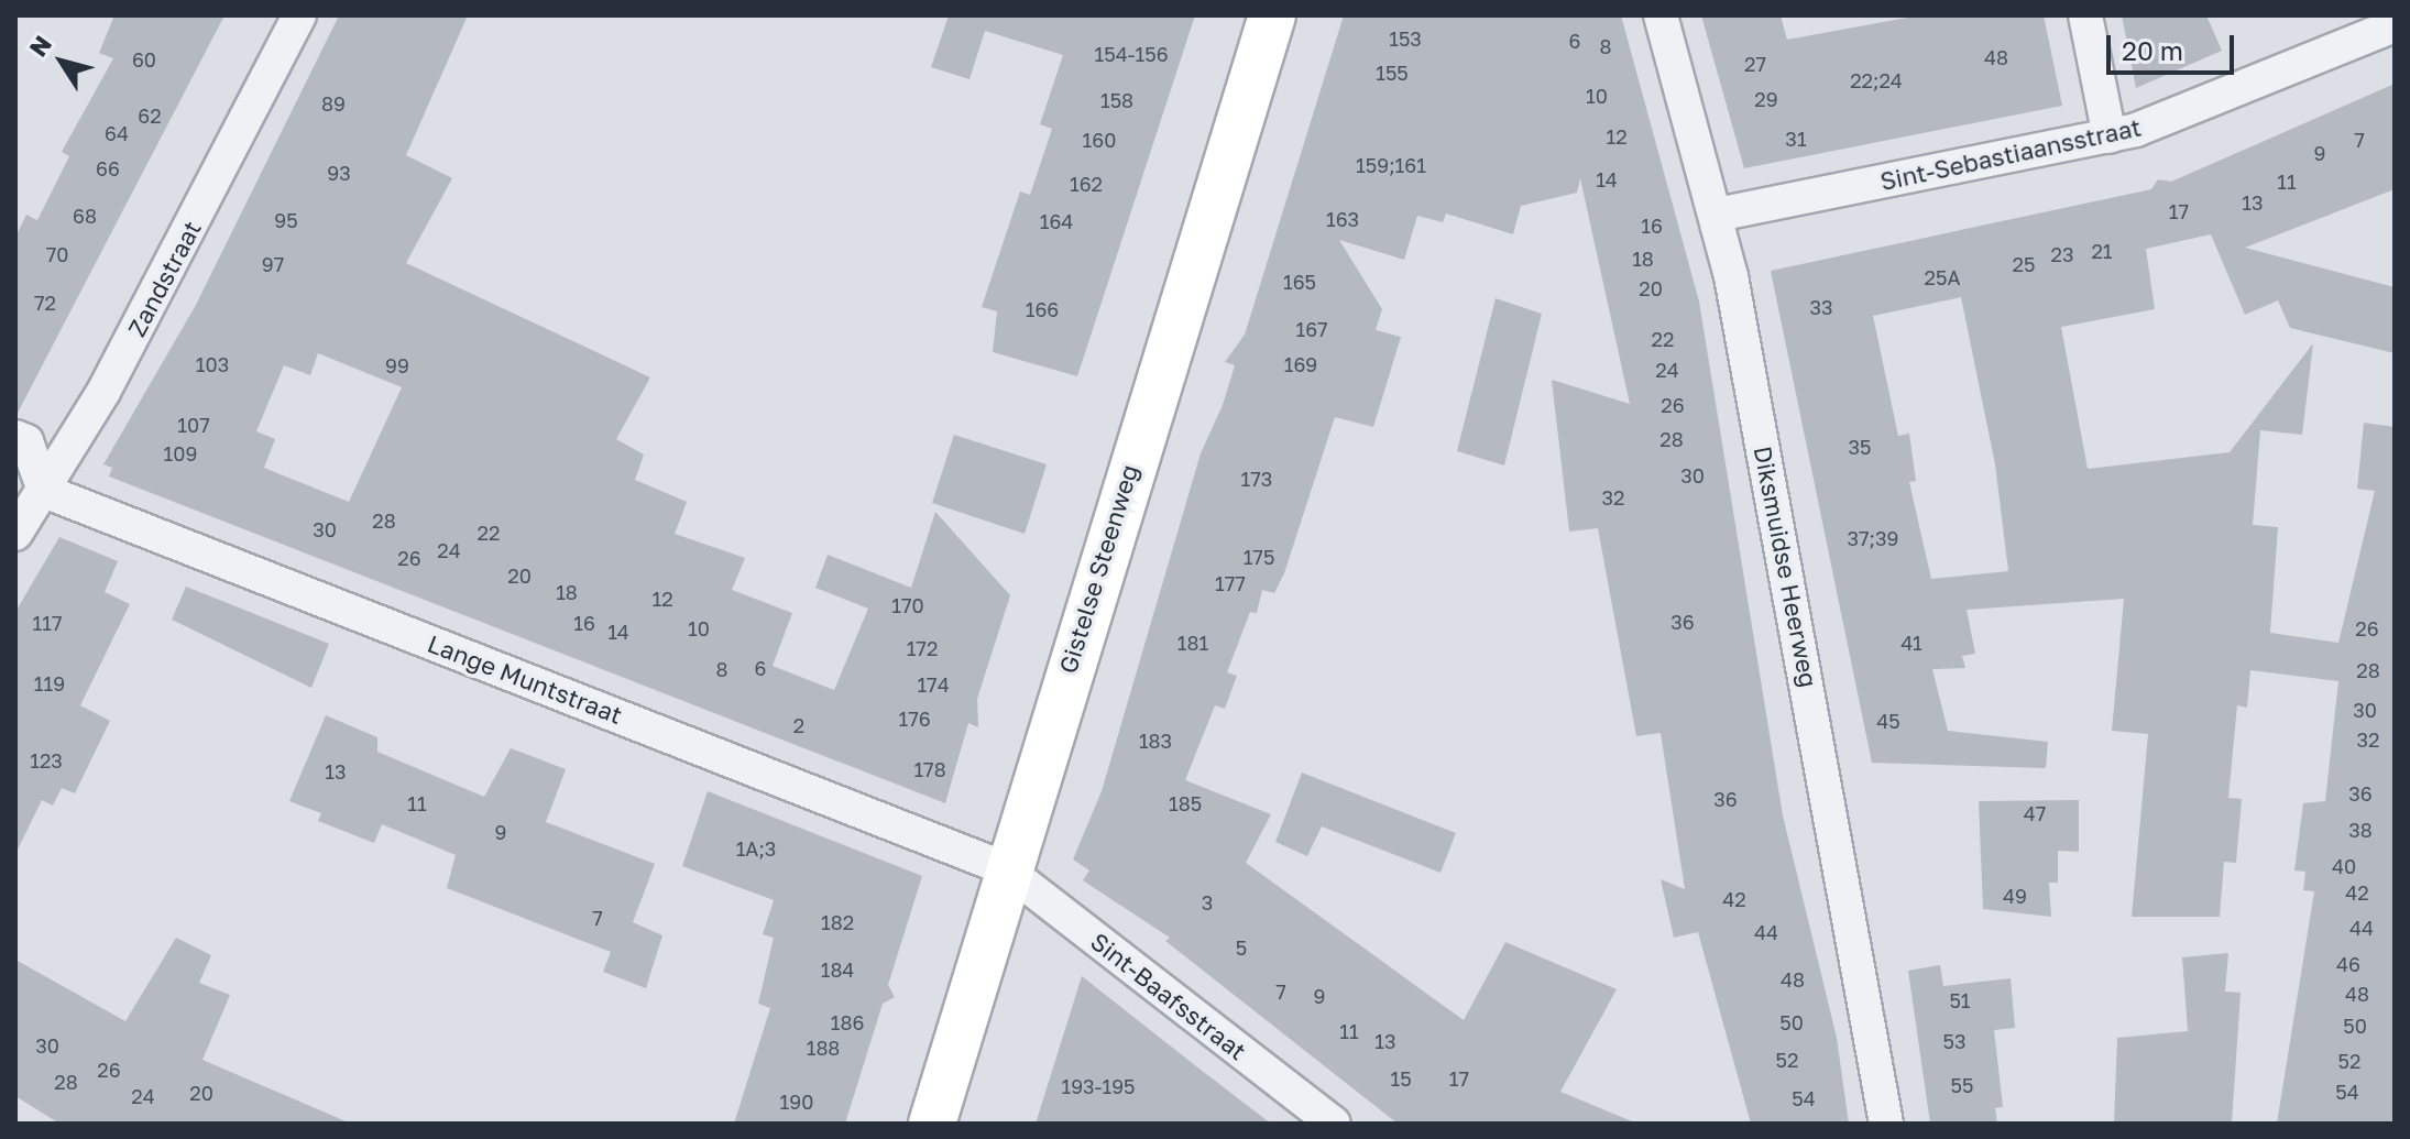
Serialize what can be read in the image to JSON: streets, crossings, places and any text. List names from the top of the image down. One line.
{"streets":{"main road":["Gistelse Steenweg"],"street":["Sint-Sebastiaansstraat","Zandstraat","Diksmuidse Heerweg","Lange Muntstraat","Sint-Baafsstraat"]},"crossings":[["Sint-Sebastiaansstraat","Diksmuidse Heerweg"],["Zandstraat","Lange Muntstraat"],["Gistelse Steenweg","Lange Muntstraat"],["Gistelse Steenweg","Sint-Baafsstraat"],["Lange Muntstraat","Sint-Baafsstraat"]],"house_numbers":["153","6","8","154-156","48","60","27","155","22;24","10","29","158","89","62","64","12","31","160","7","9","159;161","66","93","14","11","162","13","17","68","163","95","164","16","21","70","23","18","97","25","25A","165","20","72","33","166","167","22","103","169","99","24","26","107","28","35","109","30","173","32","28","30","22","37;39","24","175","26","20","177","18","12","170","36","117","16","10","26","14","181","41","172","6","8","28","119","174","30","176","45","2","32","183","123","178","13","36","36","11","185","47","38","9","1A;3","40","42","49","42","3","7","182","44","44","5","46","184","48","7","48","9","51","186","50","50","11","13","53","30","188","52","52","26","15","17","28","55","193-195","54","20","24","54","190"],"scale_bar":"20 m","north":"top left"}
